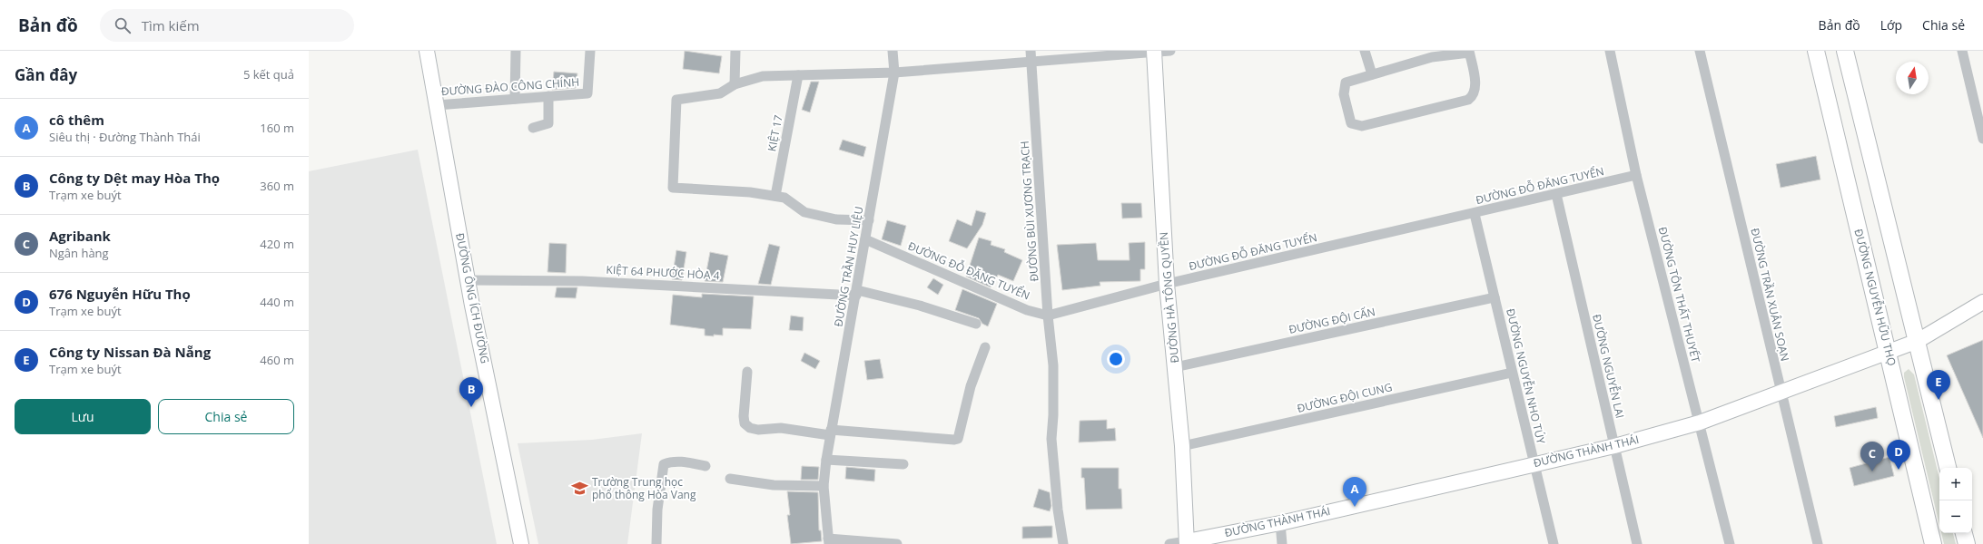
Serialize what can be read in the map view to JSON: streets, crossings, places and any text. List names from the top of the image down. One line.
{"streets":{"main road":["ĐƯỜNG NGUYỄN HỮU THỌ"],"street":["ĐƯỜNG ĐÀO CÔNG CHÍNH","KIỆT 17","ĐƯỜNG ĐỖ ĐĂNG TUYỂN","ĐƯỜNG BÙI XƯƠNG TRẠCH","ĐƯỜNG TRẦN HUY LIỆU","KIỆT 64 PHƯỚC HÒA 4","ĐƯỜNG TÔN THẤT THUYẾT","ĐƯỜNG TRẦN XUÂN SOẠN","ĐƯỜNG HÀ TÔNG QUYỀN","ĐƯỜNG ÔNG ÍCH ĐƯỜNG","ĐƯỜNG ĐỘI CẤN","ĐƯỜNG NGUYỄN LAI","ĐƯỜNG NGUYỄN NHO TÚY","ĐƯỜNG ĐỘI CUNG","ĐƯỜNG THÀNH THÁI"]},"crossings":[["ĐƯỜNG ĐÀO CÔNG CHÍNH","ĐƯỜNG ÔNG ÍCH ĐƯỜNG"],["ĐƯỜNG ĐỖ ĐĂNG TUYỂN","ĐƯỜNG BÙI XƯƠNG TRẠCH"],["ĐƯỜNG ĐỖ ĐĂNG TUYỂN","ĐƯỜNG TRẦN HUY LIỆU"],["ĐƯỜNG ĐỖ ĐĂNG TUYỂN","ĐƯỜNG TÔN THẤT THUYẾT"],["ĐƯỜNG ĐỖ ĐĂNG TUYỂN","ĐƯỜNG HÀ TÔNG QUYỀN"],["ĐƯỜNG ĐỖ ĐĂNG TUYỂN","ĐƯỜNG NGUYỄN LAI"],["ĐƯỜNG ĐỖ ĐĂNG TUYỂN","ĐƯỜNG NGUYỄN NHO TÚY"],["ĐƯỜNG TRẦN HUY LIỆU","KIỆT 64 PHƯỚC HÒA 4"],["KIỆT 64 PHƯỚC HÒA 4","ĐƯỜNG ÔNG ÍCH ĐƯỜNG"],["ĐƯỜNG TÔN THẤT THUYẾT","ĐƯỜNG THÀNH THÁI"],["ĐƯỜNG TRẦN XUÂN SOẠN","ĐƯỜNG THÀNH THÁI"],["ĐƯỜNG HÀ TÔNG QUYỀN","ĐƯỜNG ĐỘI CẤN"],["ĐƯỜNG HÀ TÔNG QUYỀN","ĐƯỜNG ĐỘI CUNG"],["ĐƯỜNG HÀ TÔNG QUYỀN","ĐƯỜNG THÀNH THÁI"],["ĐƯỜNG NGUYỄN HỮU THỌ","ĐƯỜNG THÀNH THÁI"],["ĐƯỜNG ĐỘI CẤN","ĐƯỜNG NGUYỄN NHO TÚY"],["ĐƯỜNG NGUYỄN LAI","ĐƯỜNG THÀNH THÁI"],["ĐƯỜNG NGUYỄN NHO TÚY","ĐƯỜNG ĐỘI CUNG"],["ĐƯỜNG NGUYỄN NHO TÚY","ĐƯỜNG THÀNH THÁI"]],"places":{"school or university":["Trường Trung học phổ thông Hòa Vang"]},"north":"top","page":{"header":"Bản đồ","search":"Tìm kiếm","nav":["Bản đồ","Lớp","Chia sẻ"],"heading":["Gần đây","5 kết quả"],"list":[{"mark":"A","name":"cô thêm","note":"Siêu thị · Đường Thành Thái","value":"160 m"},{"mark":"B","name":"Công ty Dệt may Hòa Thọ","note":"Trạm xe buýt","value":"360 m"},{"mark":"C","name":"Agribank","note":"Ngân hàng","value":"420 m"},{"mark":"D","name":"676 Nguyễn Hữu Thọ","note":"Trạm xe buýt","value":"440 m"},{"mark":"E","name":"Công ty Nissan Đà Nẵng","note":"Trạm xe buýt","value":"460 m"}],"pins":["E","B","D","C","A"],"buttons":["Lưu","Chia sẻ"],"map_buttons":["+","−"]}}
